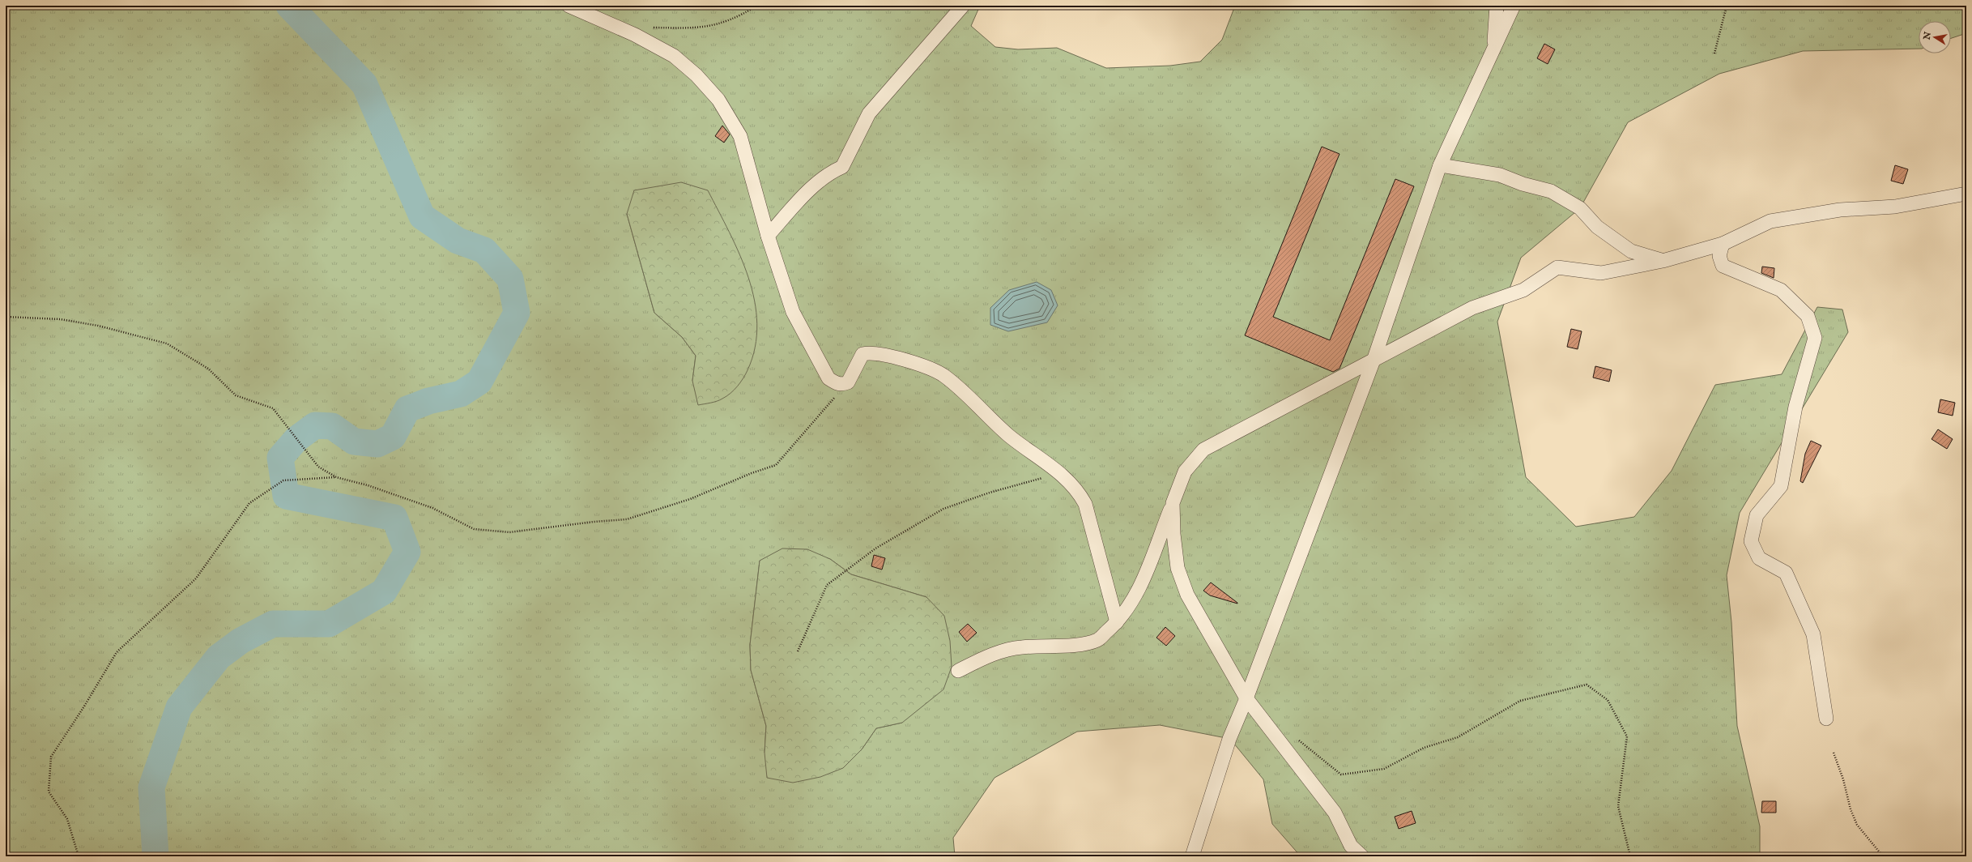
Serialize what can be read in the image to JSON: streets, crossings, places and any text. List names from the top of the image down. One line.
{"north":"left"}
